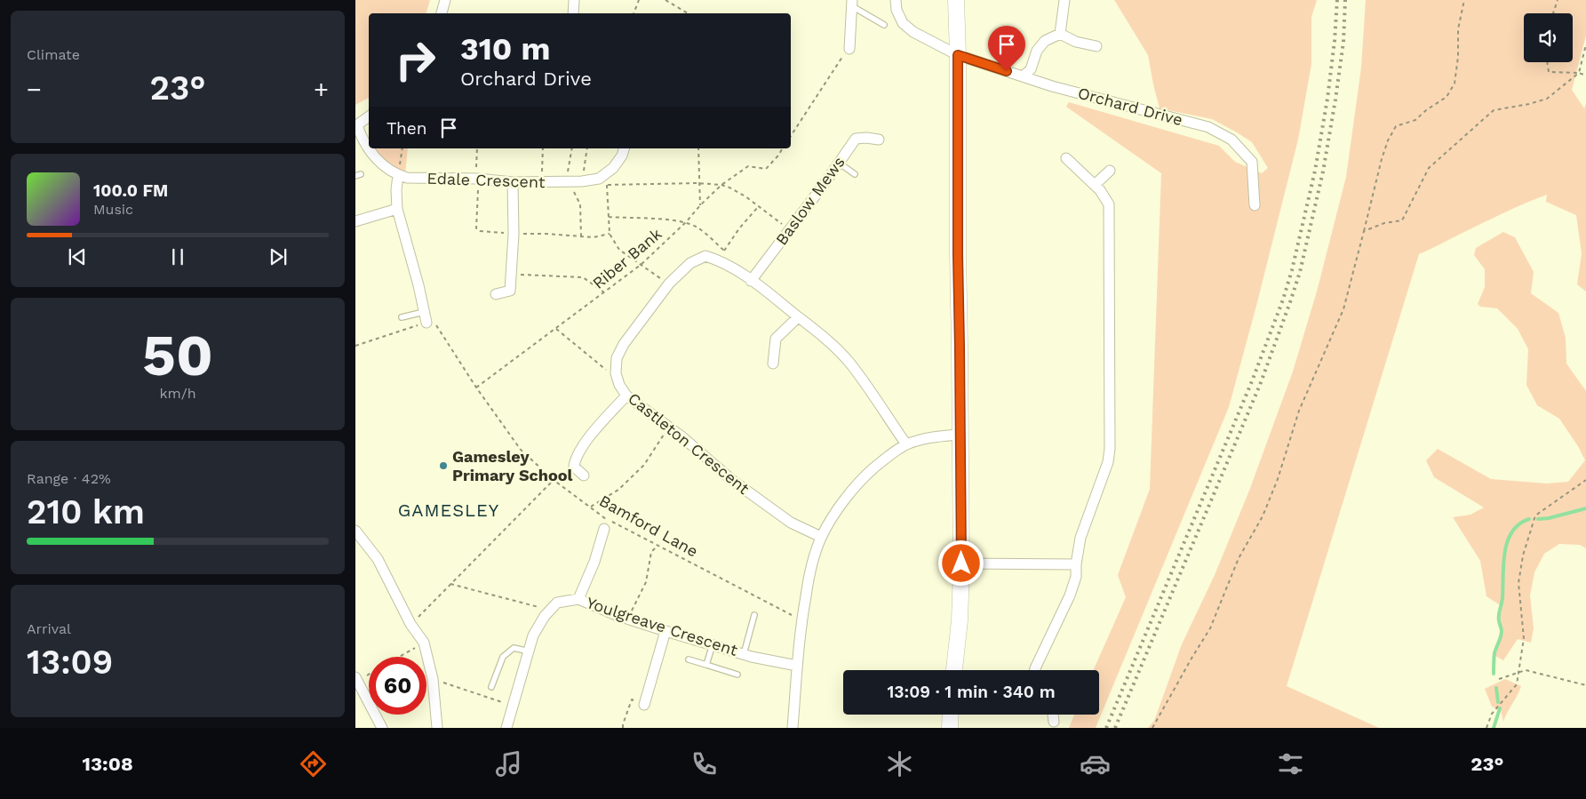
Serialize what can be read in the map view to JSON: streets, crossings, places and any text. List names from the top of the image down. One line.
{"streets":{"street":["Orchard Drive","Edale Crescent","Baslow Mews","Castleton Crescent","Youlgreave Crescent"],"path":["Riber Bank","Bamford Lane"]},"crossings":[["Baslow Mews","Castleton Crescent"],["Riber Bank","Bamford Lane"]],"districts":["GAMESLEY"],"places":["Gamesley Primary School"],"page":{"tile":["Climate",["50","km/h"],["Range · 42%","210 km"],["Arrival","13:09"]],"turn":["310 m","Orchard Drive"],"heat":["−","23°","+"],"then":"Then","song":["100.0 FM","Music"],"limit":"60","trip":"13:09 · 1 min · 340 m","tabs":["13:08","23°"]}}
